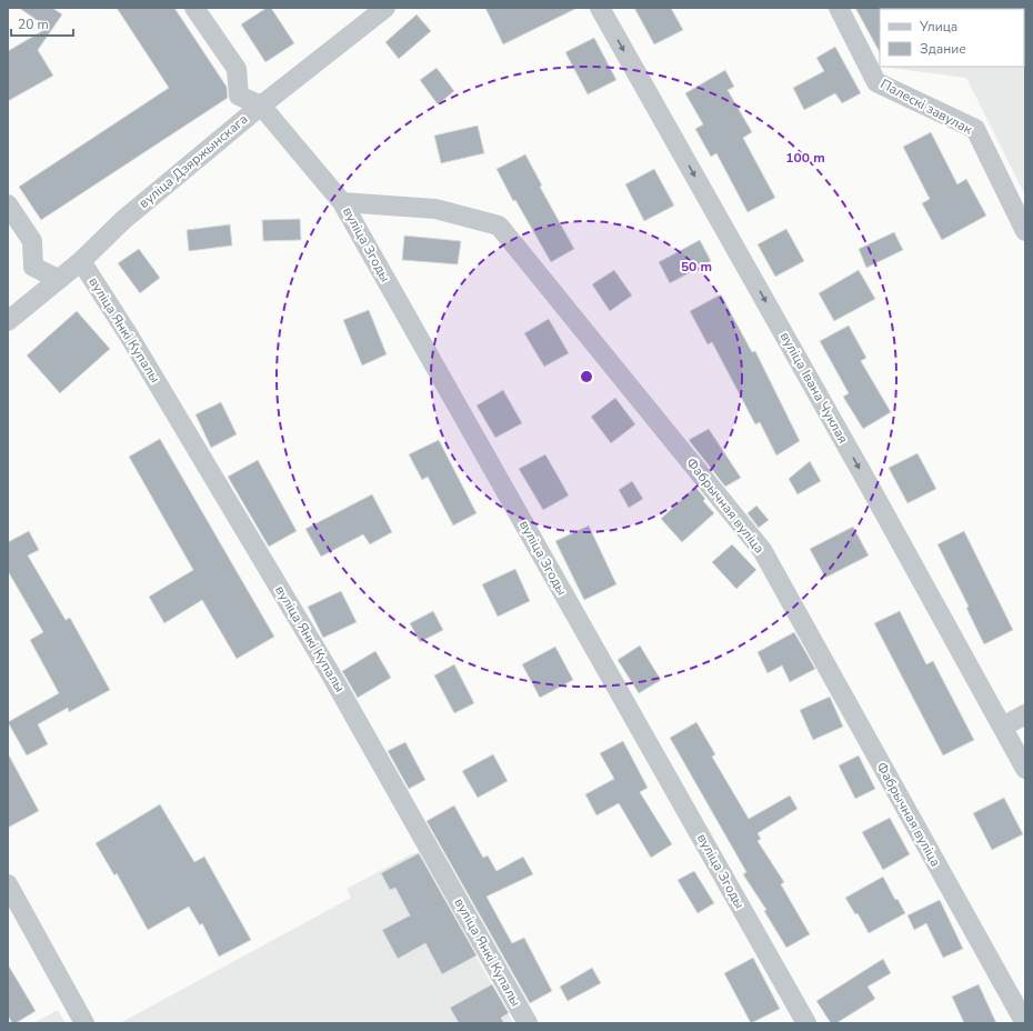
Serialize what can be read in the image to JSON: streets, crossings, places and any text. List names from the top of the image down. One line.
{"streets":{"street":["Палескі завулак","вуліца Дзяржынскага","вуліца Згоды","вуліца Янкі Купалы","вуліца Івана Чуклая","Фабрычная вуліца"]},"crossings":[["вуліца Дзяржынскага","вуліца Згоды"],["вуліца Дзяржынскага","вуліца Янкі Купалы"],["вуліца Згоды","Фабрычная вуліца"]],"one_way":["вуліца Івана Чуклая"],"legend":["Улица","Здание"],"scale_bar":"20 m","rings":["100 m","50 m"]}
